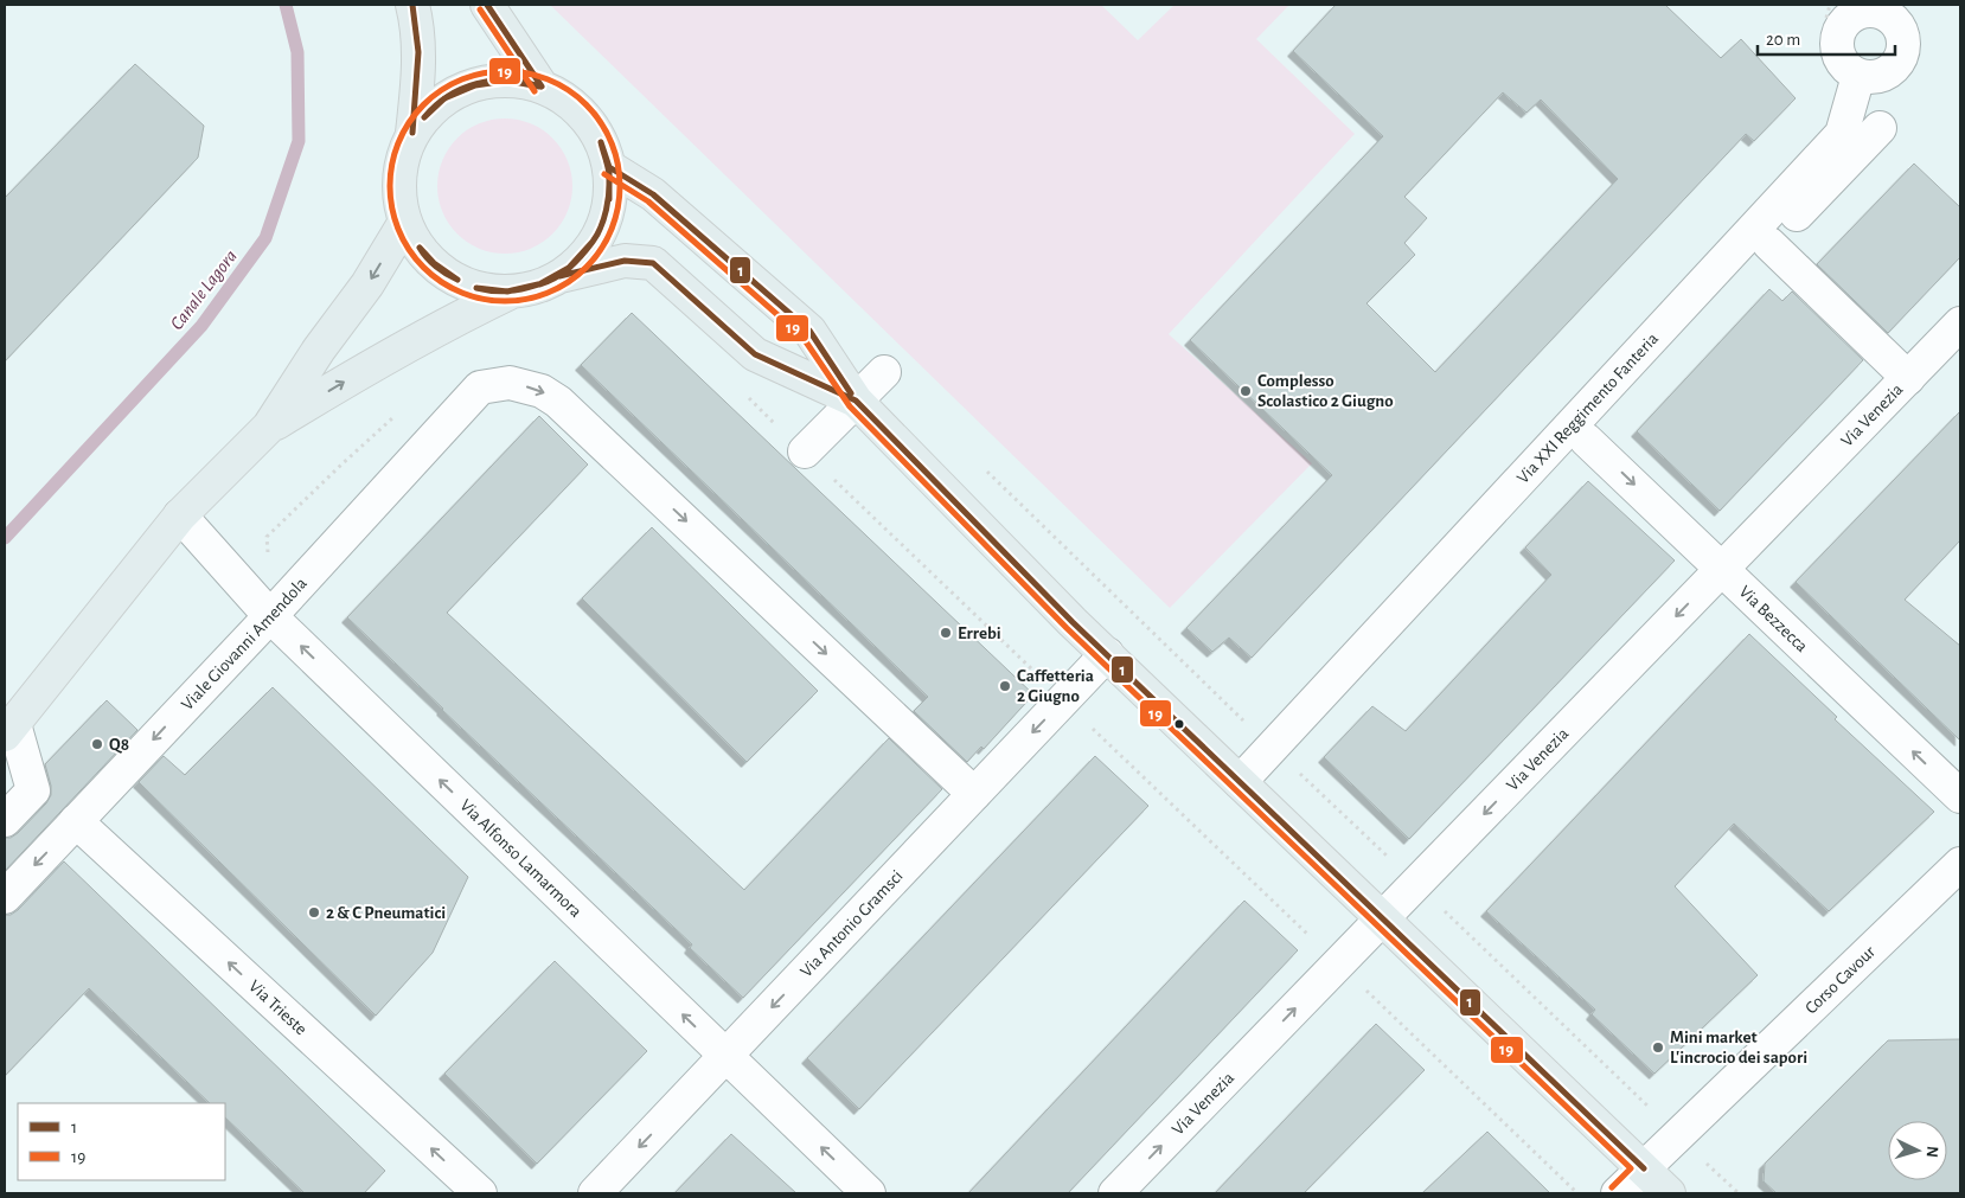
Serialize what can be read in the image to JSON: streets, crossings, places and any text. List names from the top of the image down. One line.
{"streets":{"street":["Via XXI Reggimento Fanteria","Via Venezia","Via Bezzecca","Viale Giovanni Amendola","Via Alfonso Lamarmora","Via Antonio Gramsci","Corso Cavour","Via Trieste"]},"crossings":[["Via XXI Reggimento Fanteria","Via Bezzecca"],["Via Venezia","Via Bezzecca"],["Viale Giovanni Amendola","Via Alfonso Lamarmora"],["Viale Giovanni Amendola","Via Antonio Gramsci"],["Viale Giovanni Amendola","Via Trieste"],["Via Alfonso Lamarmora","Via Antonio Gramsci"]],"one_way":["Via Alfonso Lamarmora","Via Antonio Gramsci","Via Trieste"],"water":["Canale Lagora"],"places":["Complesso Scolastico 2 Giugno","Errebi","Caffetteria 2 Giugno","Q8","2 & C Pneumatici","Mini market L'incrocio dei sapori"],"lines":["transit line 1","transit line 19"],"legend":["1","19"],"scale_bar":"20 m","north":"right"}
